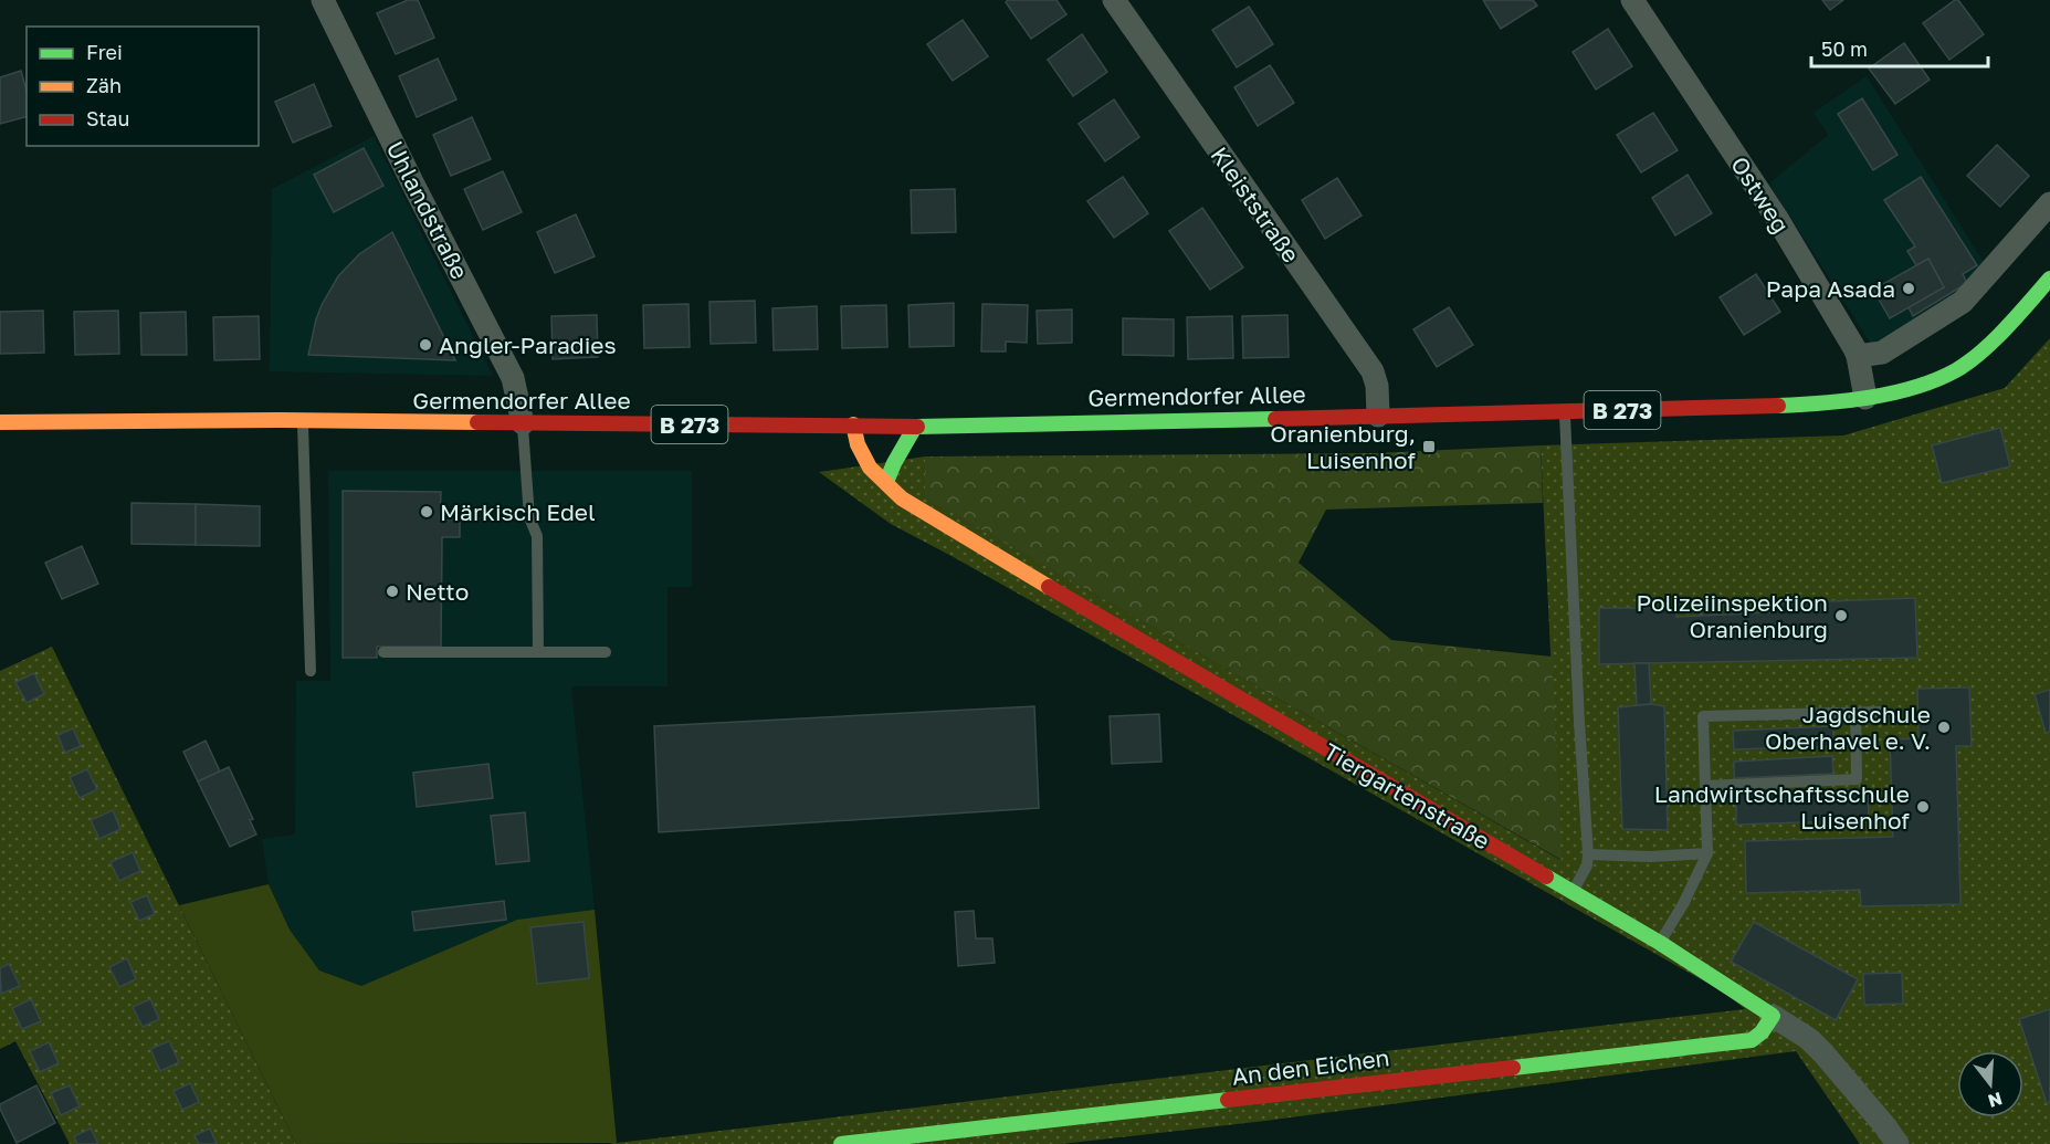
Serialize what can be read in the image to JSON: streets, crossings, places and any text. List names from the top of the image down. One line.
{"streets":{"street":["Ostweg","Kleiststraße","Uhlandstraße","Germendorfer Allee","B 273","Tiergartenstraße","An den Eichen"]},"crossings":[["Ostweg","Germendorfer Allee"],["Kleiststraße","Germendorfer Allee"],["Uhlandstraße","Germendorfer Allee"],["Germendorfer Allee","Tiergartenstraße"],["Tiergartenstraße","An den Eichen"]],"places":{"other":["Papa Asada","Angler-Paradies","Märkisch Edel","Netto","Polizeiinspektion Oranienburg","Jagdschule Oberhavel e. V.","Landwirtschaftsschule Luisenhof"],"transit":["Oranienburg, Luisenhof"]},"legend":["Frei","Zäh","Stau"],"scale_bar":"50 m","north":"bottom"}
